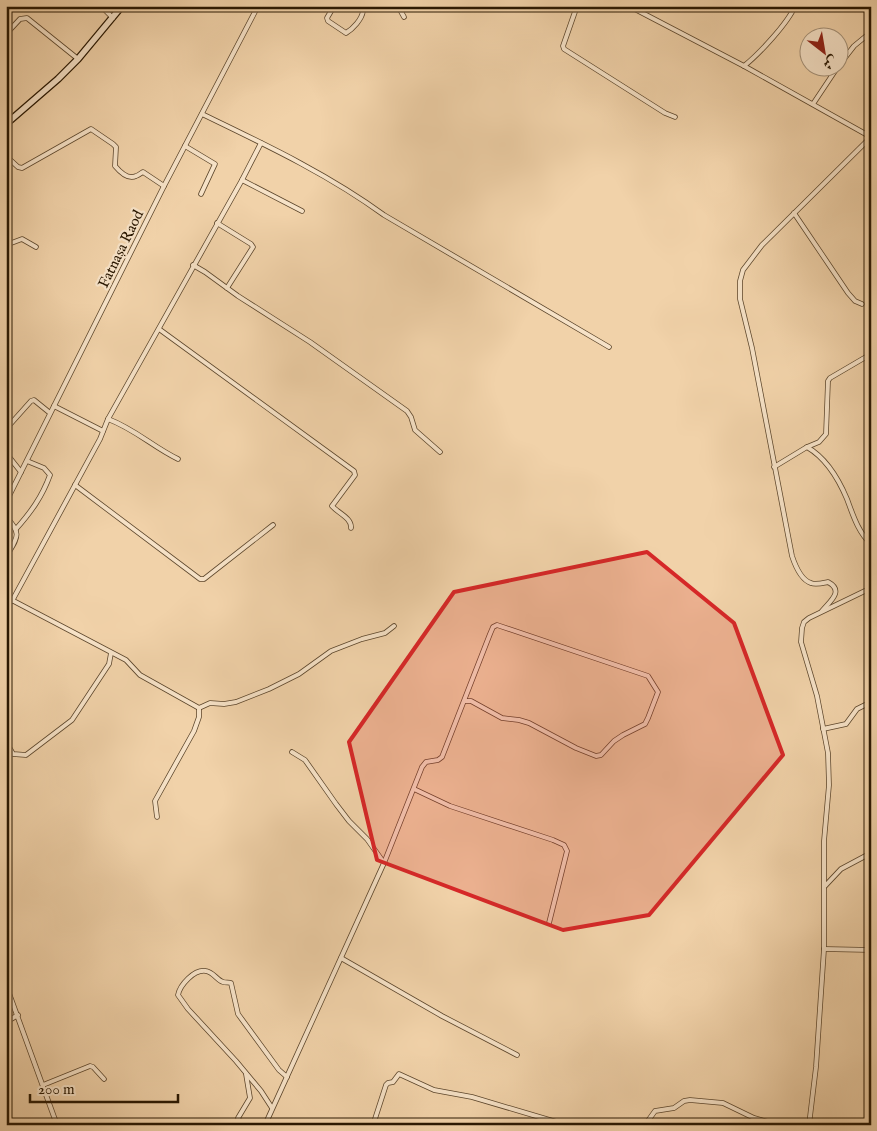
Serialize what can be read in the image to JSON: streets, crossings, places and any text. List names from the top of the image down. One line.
{"streets":{"street":["Fatnaṣa Raod"]},"scale_bar":"200 m","north":"bottom right"}
